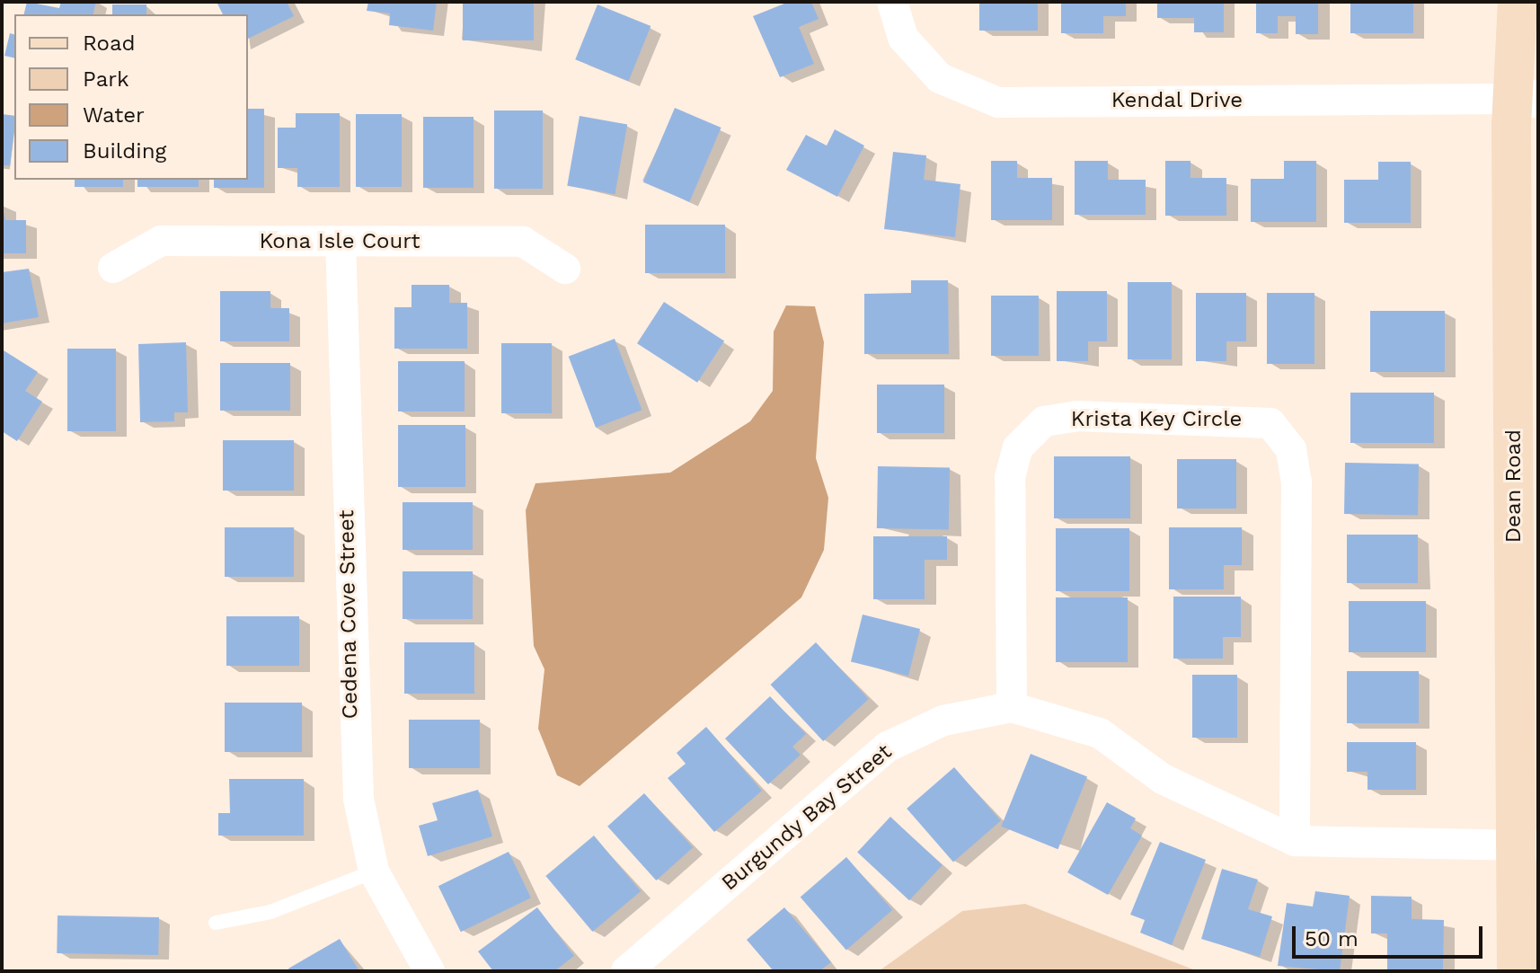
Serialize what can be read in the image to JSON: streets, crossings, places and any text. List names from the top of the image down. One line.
{"streets":{"main road":["Dean Road"],"street":["Kendal Drive","Kona Isle Court","Krista Key Circle","Cedena Cove Street","Burgundy Bay Street"]},"crossings":[["Kendal Drive","Dean Road"],["Kona Isle Court","Cedena Cove Street"],["Krista Key Circle","Burgundy Bay Street"],["Dean Road","Burgundy Bay Street"]],"legend":["Road","Park","Water","Building"],"scale_bar":"50 m"}
